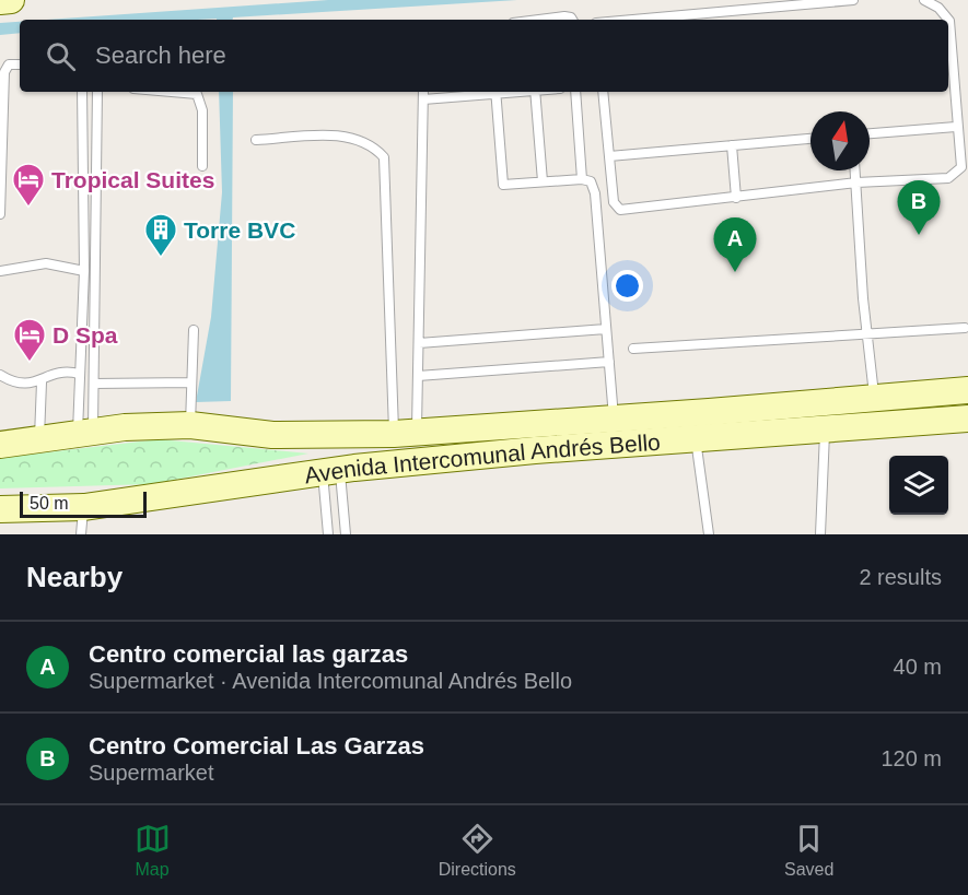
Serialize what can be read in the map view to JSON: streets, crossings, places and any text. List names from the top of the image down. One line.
{"streets":{"main road":["Avenida Intercomunal Andrés Bello"]},"places":{"hotel":["Tropical Suites","D Spa"],"building":["Torre BVC"]},"scale_bar":"50 m","north":"top","page":{"search":"Search here","pins":["B","A"],"scale":"50 m","heading":["Nearby","2 results"],"list":[{"mark":"A","name":"Centro comercial las garzas","note":"Supermarket · Avenida Intercomunal Andrés Bello","value":"40 m"},{"mark":"B","name":"Centro Comercial Las Garzas","note":"Supermarket","value":"120 m"}],"nav":["Map","Directions","Saved"]}}
